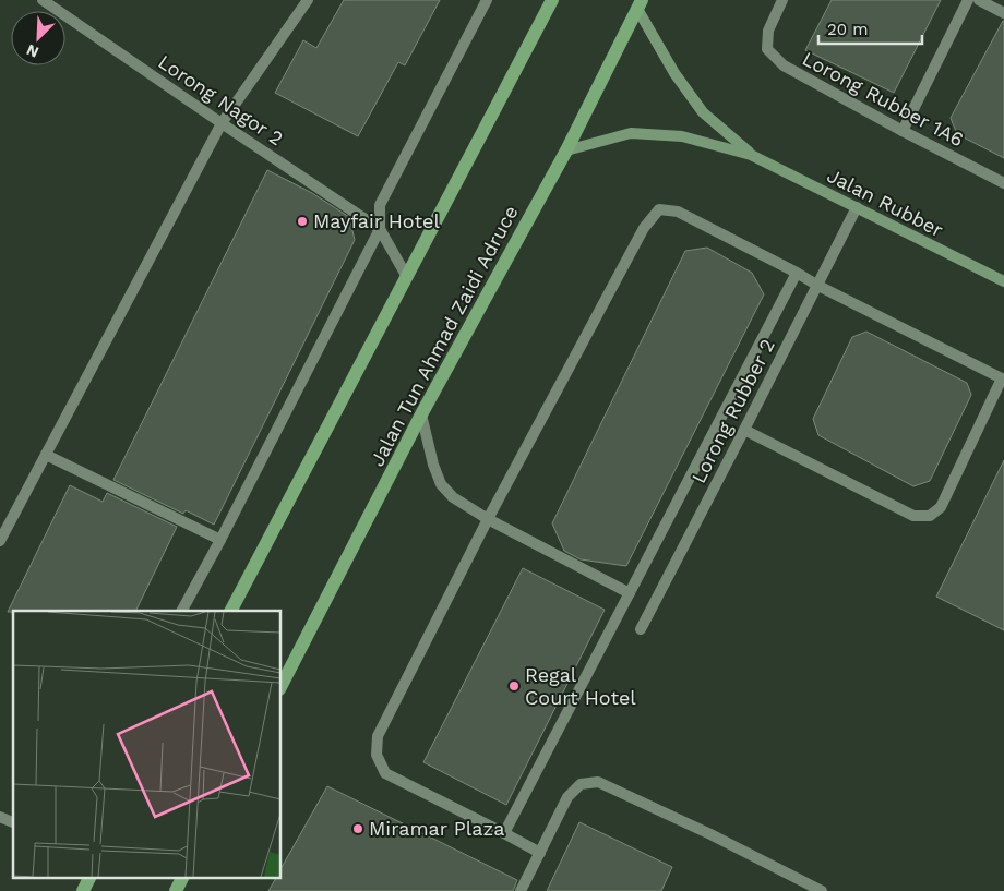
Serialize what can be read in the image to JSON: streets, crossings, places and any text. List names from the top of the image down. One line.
{"streets":{"main road":["Jalan Rubber","Jalan Tun Ahmad Zaidi Adruce"],"street":["Lorong Rubber 1A6","Lorong Nagor 2","Lorong Rubber 2"]},"crossings":[["Jalan Rubber","Jalan Tun Ahmad Zaidi Adruce"],["Jalan Rubber","Lorong Rubber 2"]],"places":["Mayfair Hotel","Regal Court Hotel","Miramar Plaza"],"scale_bar":"20 m","north":"bottom left"}
